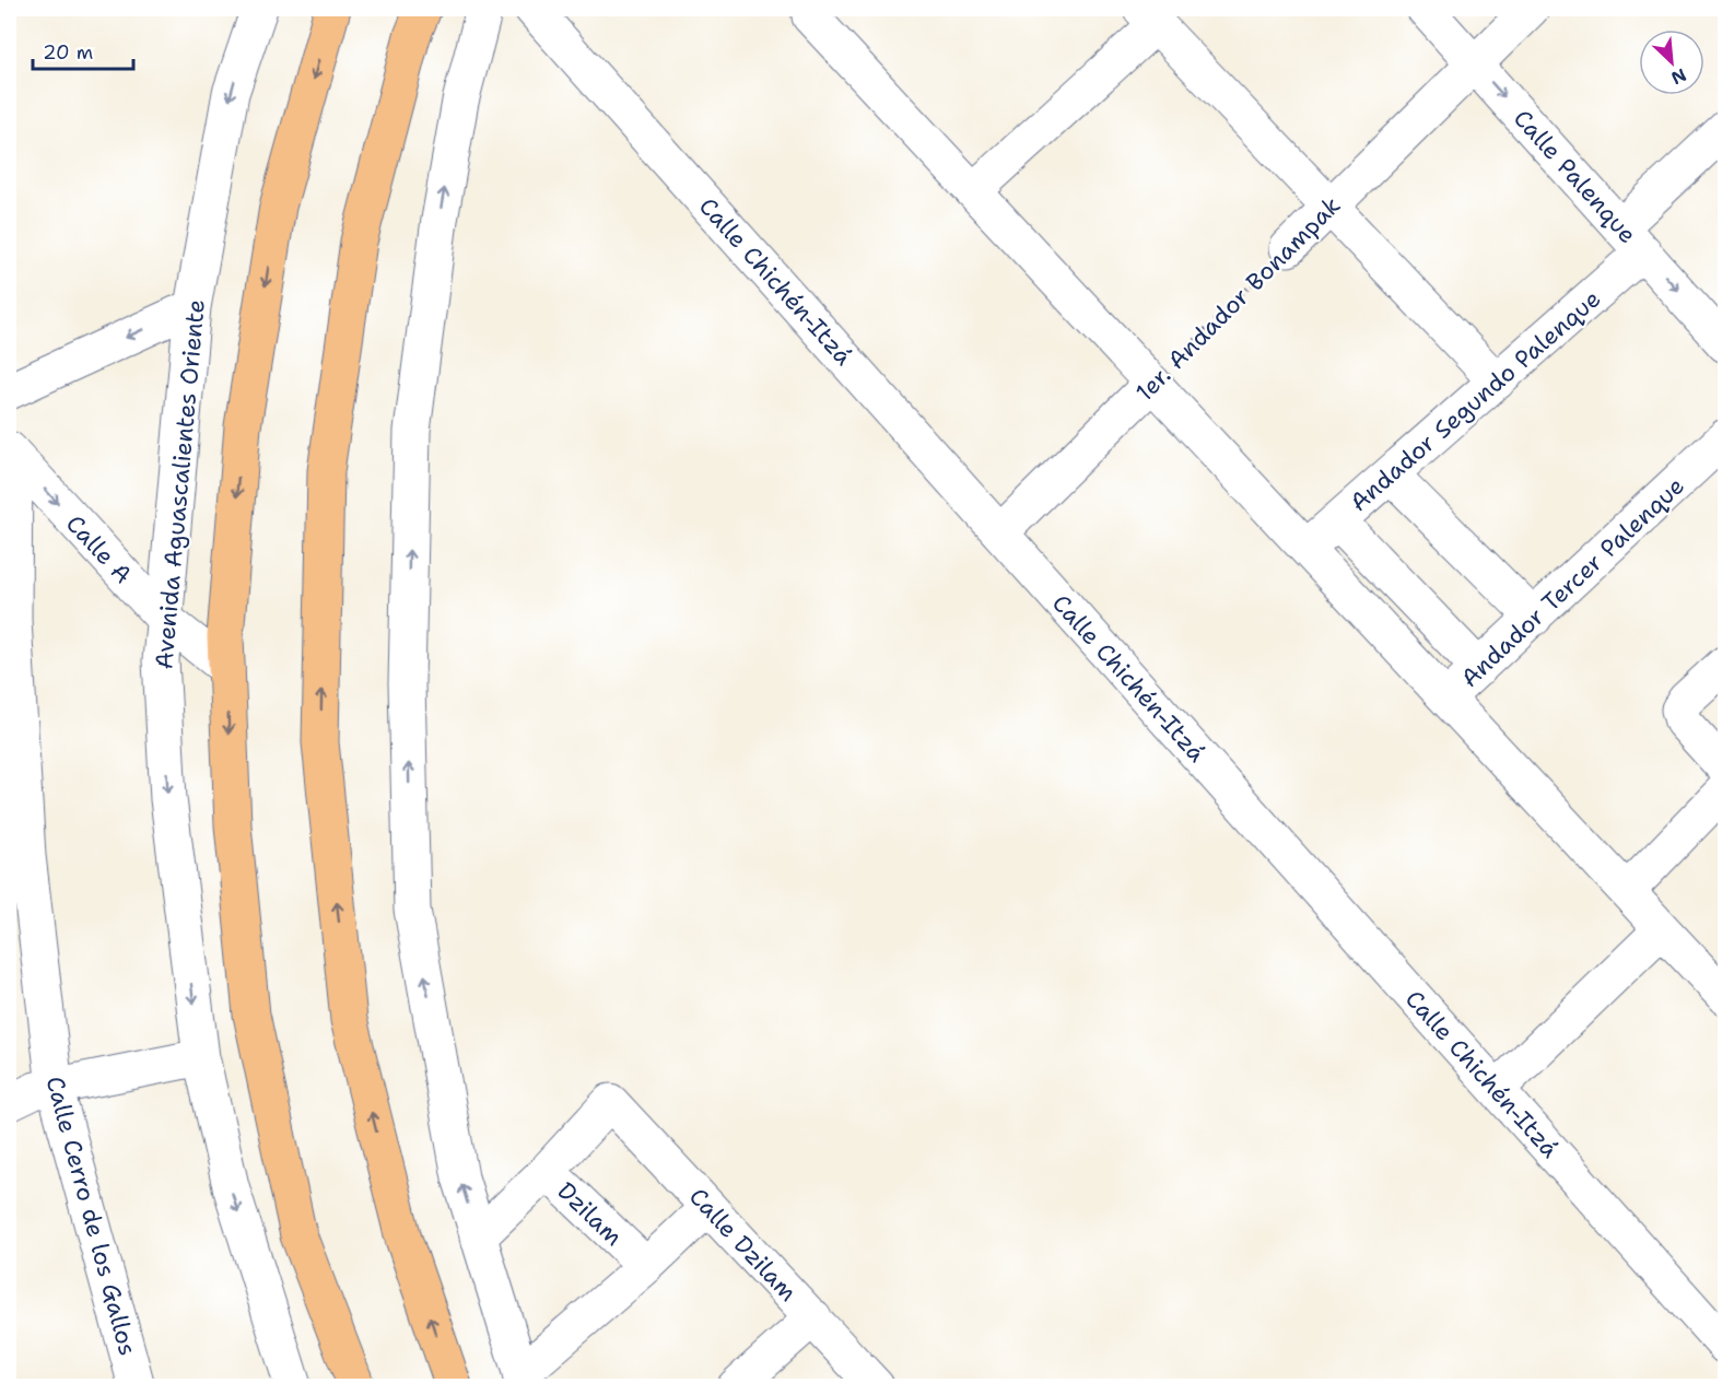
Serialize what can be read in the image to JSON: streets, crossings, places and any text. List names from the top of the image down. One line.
{"streets":{"street":["Calle Palenque","Calle Chichén-Itzá","1er. Andador Bonampak","Andador Segundo Palenque","Avenida Aguascalientes Oriente","Calle A","Andador Tercer Palenque","Dzilam","Calle Cerro de los Gallos","Calle Dzilam"]},"crossings":[["Calle Palenque","1er. Andador Bonampak"],["Calle Palenque","Andador Segundo Palenque"],["Calle Chichén-Itzá","1er. Andador Bonampak"],["Avenida Aguascalientes Oriente","Calle A"],["Calle A","Calle Cerro de los Gallos"],["Dzilam","Calle Dzilam"]],"one_way":["Calle A"],"scale_bar":"20 m","north":"bottom right"}
